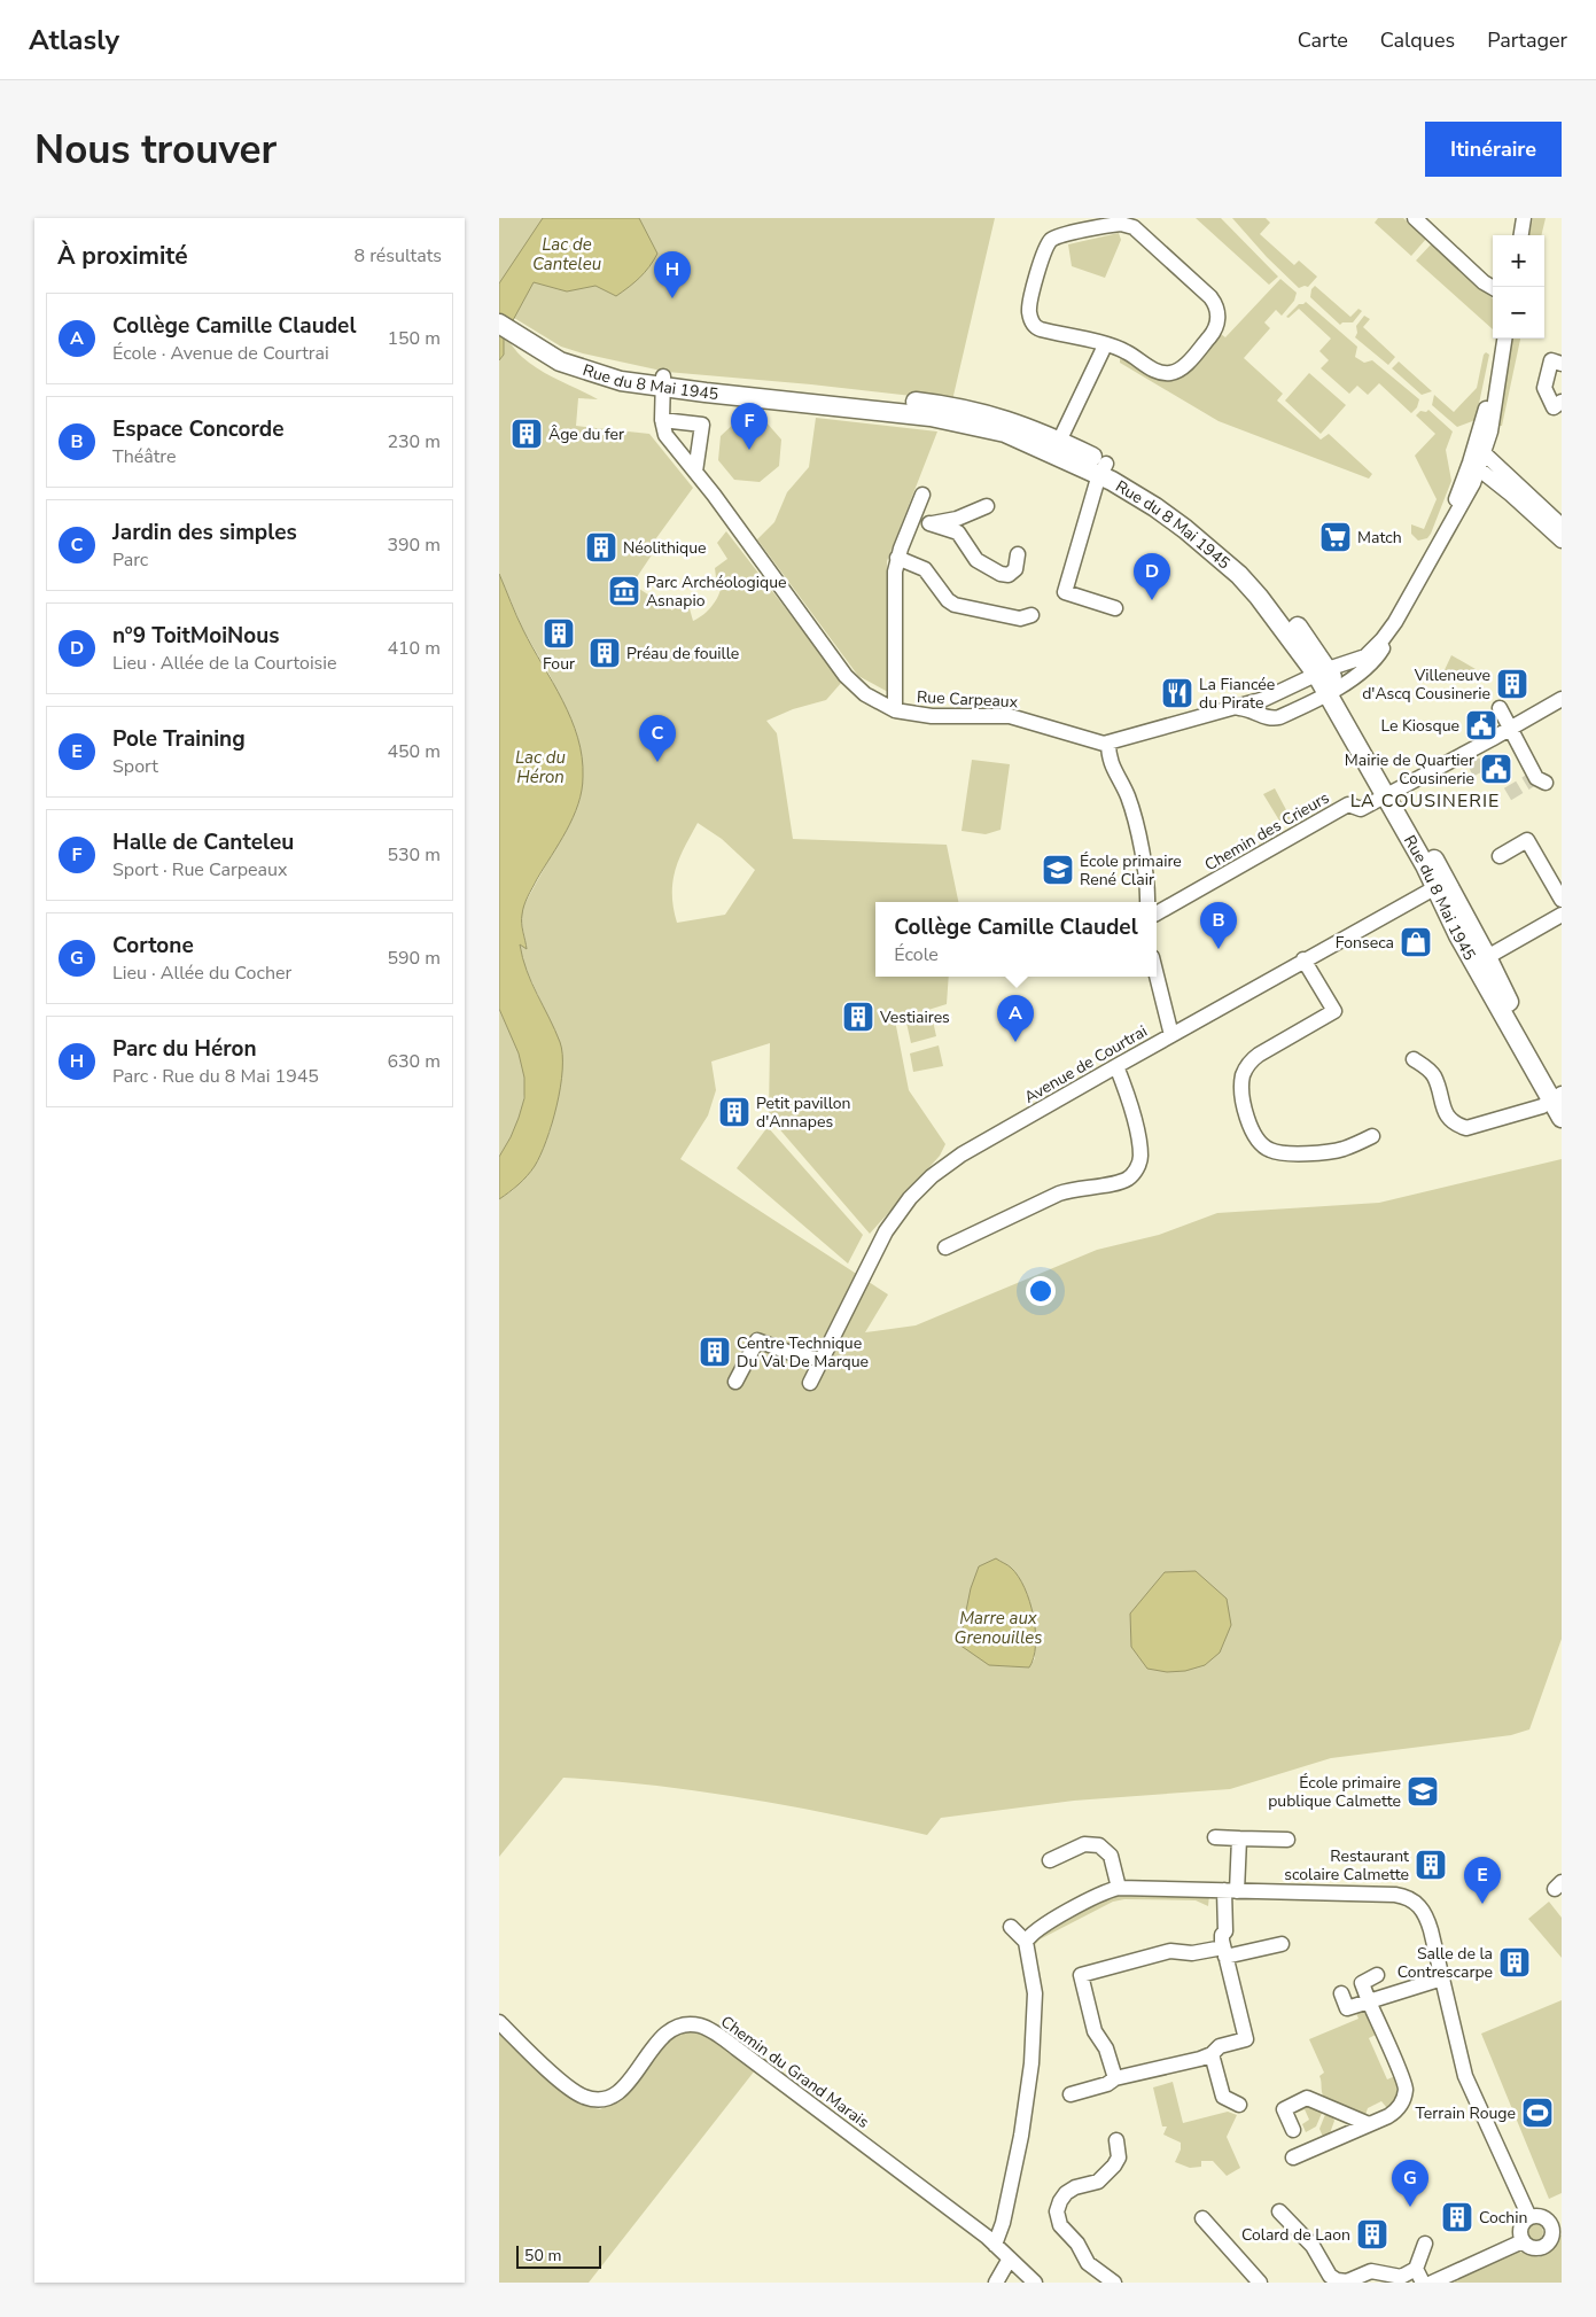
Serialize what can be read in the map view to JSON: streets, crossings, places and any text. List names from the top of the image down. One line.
{"streets":{"main road":["Rue du 8 Mai 1945"],"street":["Rue Carpeaux","Chemin des Crieurs","Avenue de Courtrai","Chemin du Grand Marais"]},"crossings":[["Rue du 8 Mai 1945","Rue Carpeaux"],["Rue du 8 Mai 1945","Chemin des Crieurs"],["Rue du 8 Mai 1945","Avenue de Courtrai"]],"districts":["LA COUSINERIE"],"water":["Lac de Canteleu","Lac du Héron","Marre aux Grenouilles"],"places":{"building":["Âge du fer","Néolithique","Four","Préau de fouille","Villeneuve d'Ascq Cousinerie","Vestiaires","Petit pavillon d'Annapes","Centre Technique Du Val De Marque","Restaurant scolaire Calmette","Salle de la Contrescarpe","Cochin","Colard de Laon"],"supermarket":["Match"],"museum":["Parc Archéologique Asnapio"],"restaurant":["La Fiancée du Pirate"],"public building":["Le Kiosque","Mairie de Quartier Cousinerie"],"school or university":["École primaire René Clair","École primaire publique Calmette"],"shop":["Fonseca"],"sports":["Terrain Rouge"]},"scale_bar":"50 m","page":{"header":"Atlasly","nav":["Carte","Calques","Partager"],"buttons":"Itinéraire","title":"Nous trouver","heading":["À proximité","8 résultats"],"map_buttons":["+","−"],"pins":["H","F","D","C","B","A","E","G"],"list":[{"mark":"A","name":"Collège Camille Claudel","note":"École · Avenue de Courtrai","value":"150 m"},{"mark":"B","name":"Espace Concorde","note":"Théâtre","value":"230 m"},{"mark":"C","name":"Jardin des simples","note":"Parc","value":"390 m"},{"mark":"D","name":"n°9 ToitMoiNous","note":"Lieu · Allée de la Courtoisie","value":"410 m"},{"mark":"E","name":"Pole Training","note":"Sport","value":"450 m"},{"mark":"F","name":"Halle de Canteleu","note":"Sport · Rue Carpeaux","value":"530 m"},{"mark":"G","name":"Cortone","note":"Lieu · Allée du Cocher","value":"590 m"},{"mark":"H","name":"Parc du Héron","note":"Parc · Rue du 8 Mai 1945","value":"630 m"}],"popup":["Collège Camille Claudel","École"],"scale":"50 m"}}
